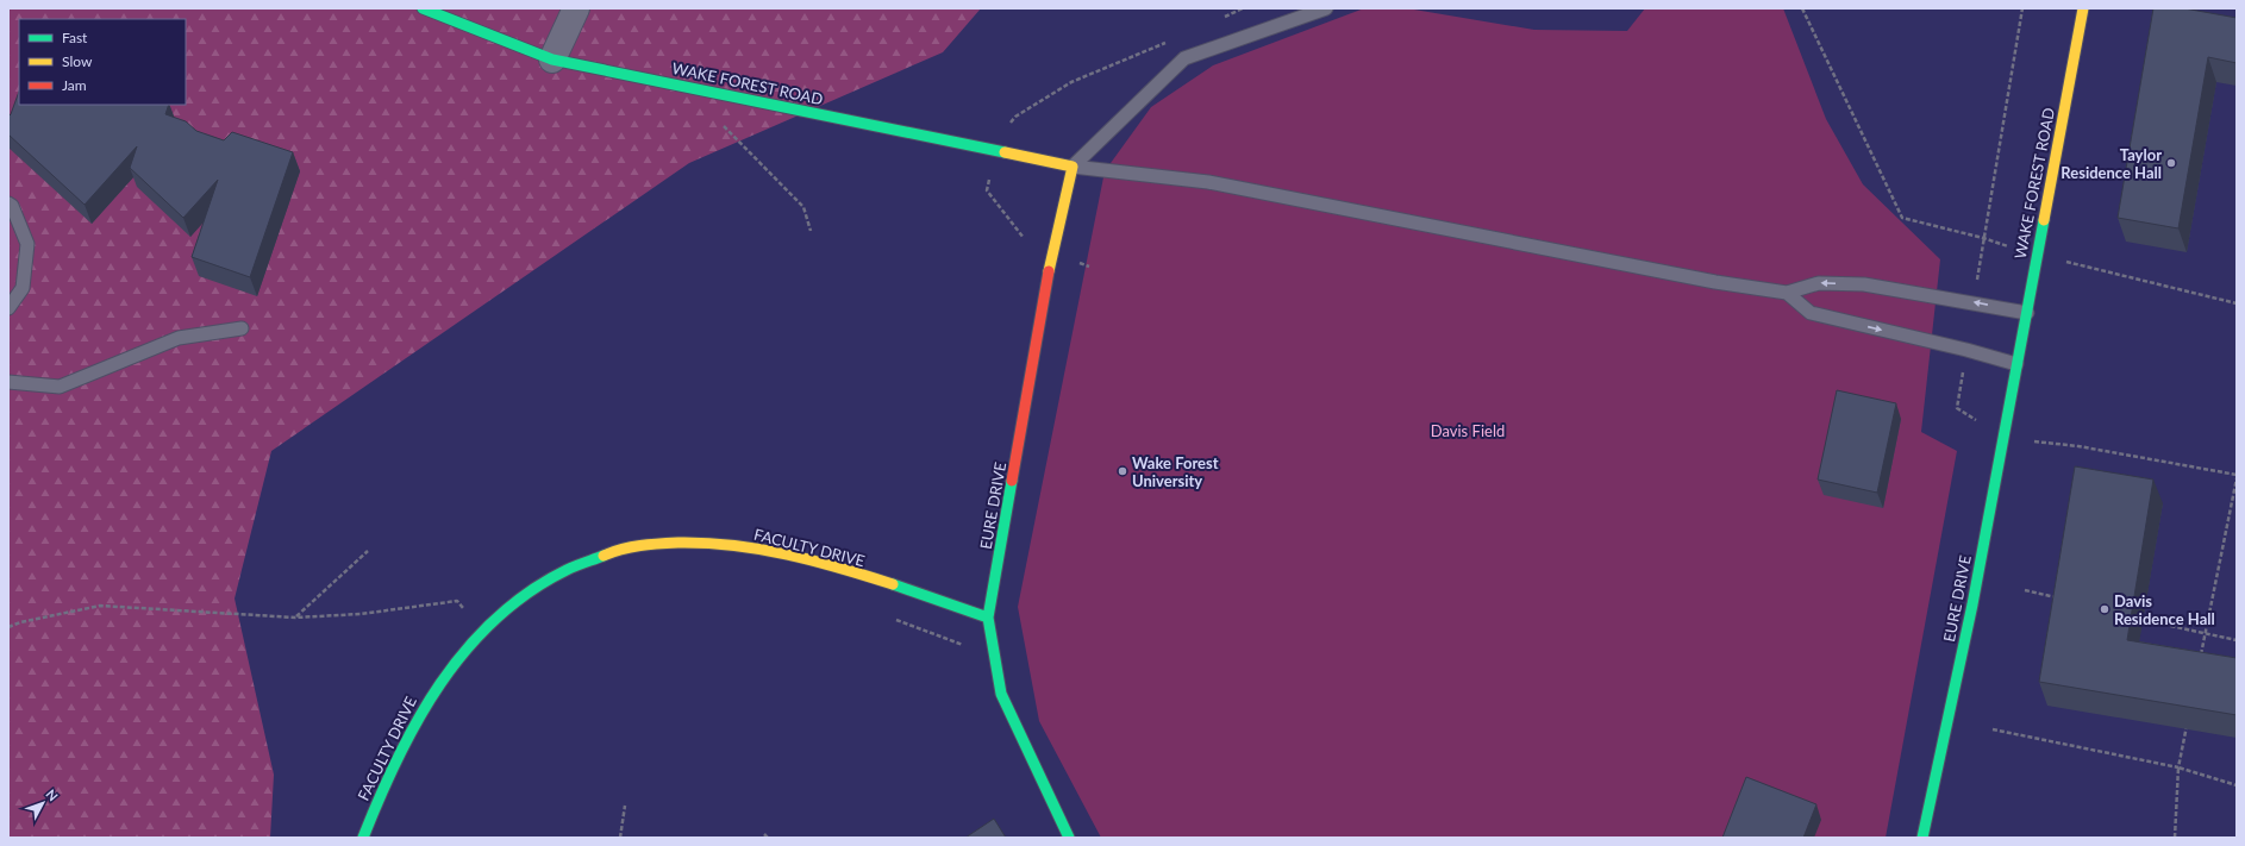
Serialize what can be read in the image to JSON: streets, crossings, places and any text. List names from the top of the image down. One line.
{"streets":{"street":["WAKE FOREST ROAD","EURE DRIVE","FACULTY DRIVE"]},"crossings":[["WAKE FOREST ROAD","EURE DRIVE"],["EURE DRIVE","FACULTY DRIVE"]],"parks":["Davis Field"],"places":["Taylor Residence Hall","Wake Forest University","Davis Residence Hall"],"legend":["Fast","Slow","Jam"],"north":"top right"}
